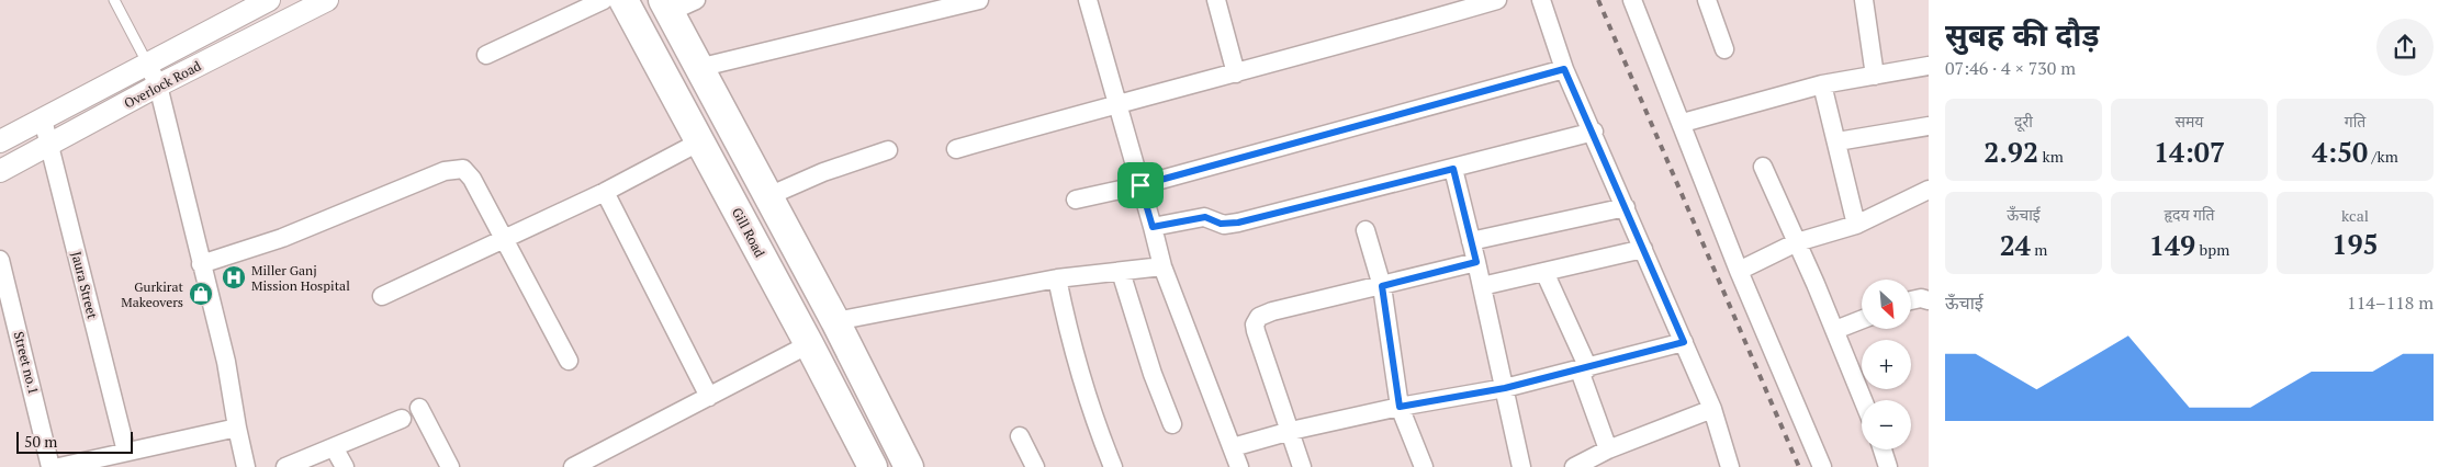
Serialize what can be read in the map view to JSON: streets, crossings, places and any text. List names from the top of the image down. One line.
{"streets":{"main road":["Gill Road"],"street":["Overlock Road","Jaura Street","Street no.1"]},"crossings":[["Overlock Road","Jaura Street"]],"places":{"hospital":["Miller Ganj Mission Hospital"],"shop":["Gurkirat Makeovers"]},"scale_bar":"50 m","north":"bottom right","page":{"heading":["सुबह की दौड़","07:46 · 4 × 730 m"],"stats":[["दूरी","2.92 km"],["समय","14:07"],["गति","4:50 /km"],["ऊँचाई","24 m"],["हृदय गति","149 bpm"],["kcal","195"]],"map_buttons":["+","−"],"chart":["ऊँचाई","114–118 m"],"scale":"50 m"}}
